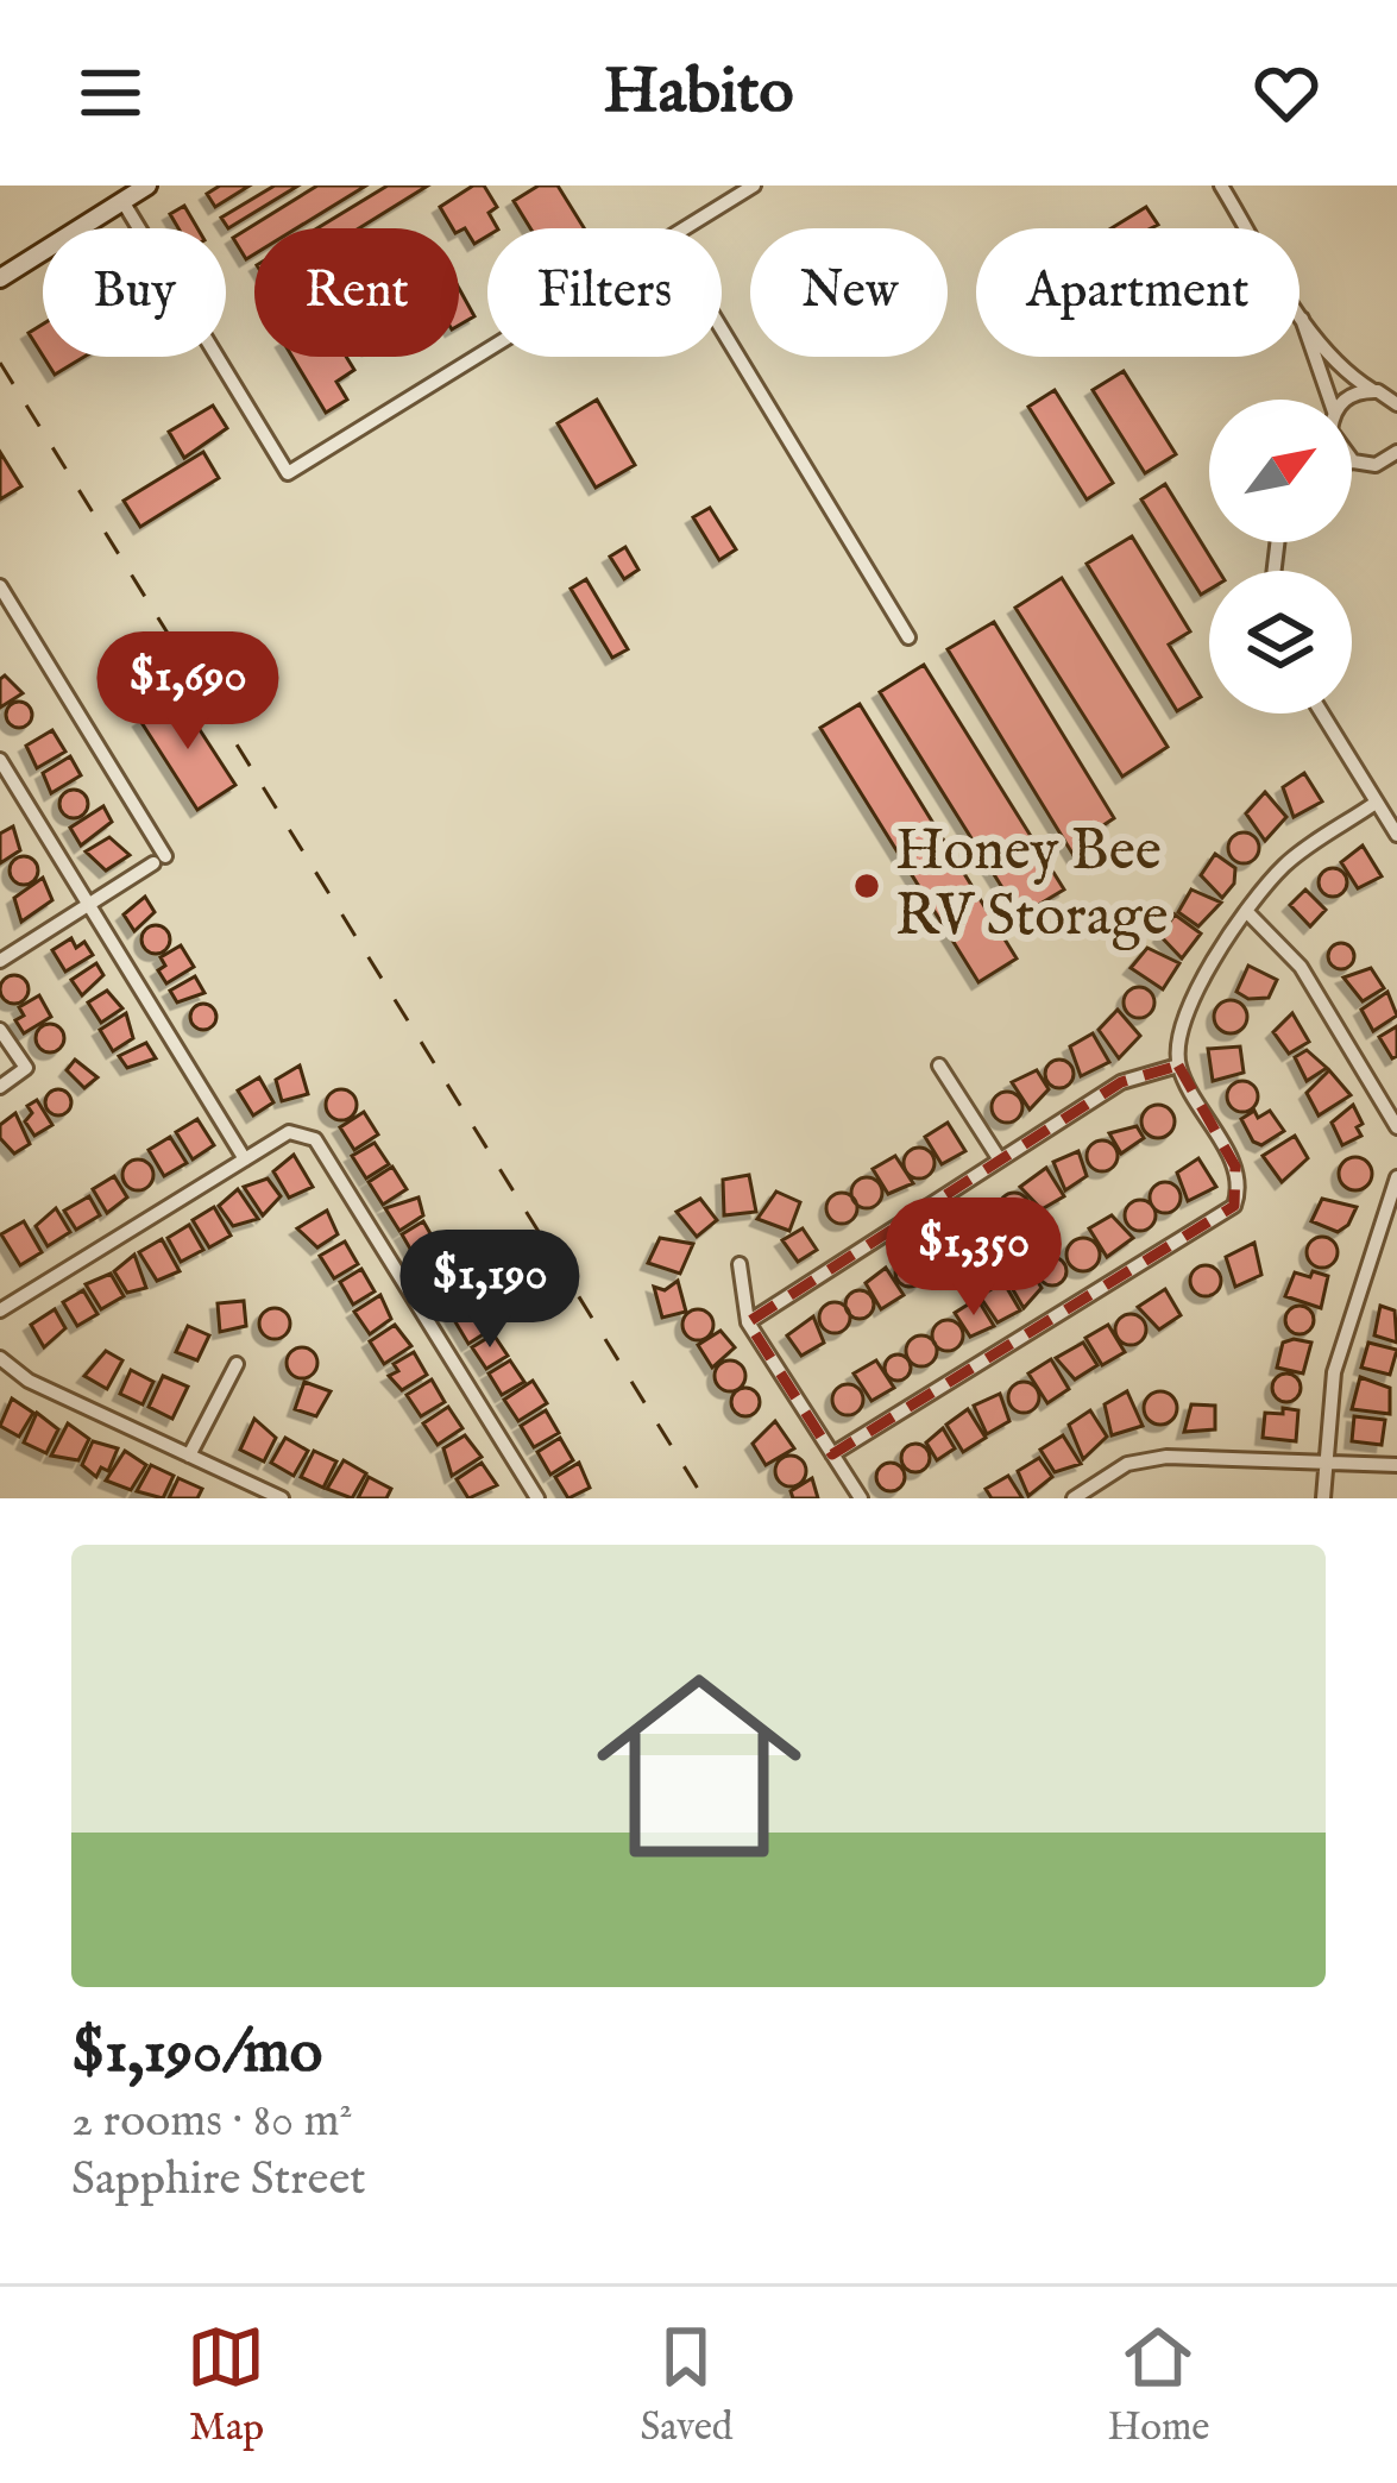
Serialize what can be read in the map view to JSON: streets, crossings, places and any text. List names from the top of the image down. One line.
{"places":["Honey Bee RV Storage"],"north":"top right","page":{"header":"Habito","chip":["Buy","Rent","Filters","New","Apartment"],"price":["$1,690","$1,350","$1,190"],"list":[{"name":"$1,190/mo","note":"2 rooms · 80 m² · Sapphire Street"}],"tabs":["Map","Saved","Home"]}}
